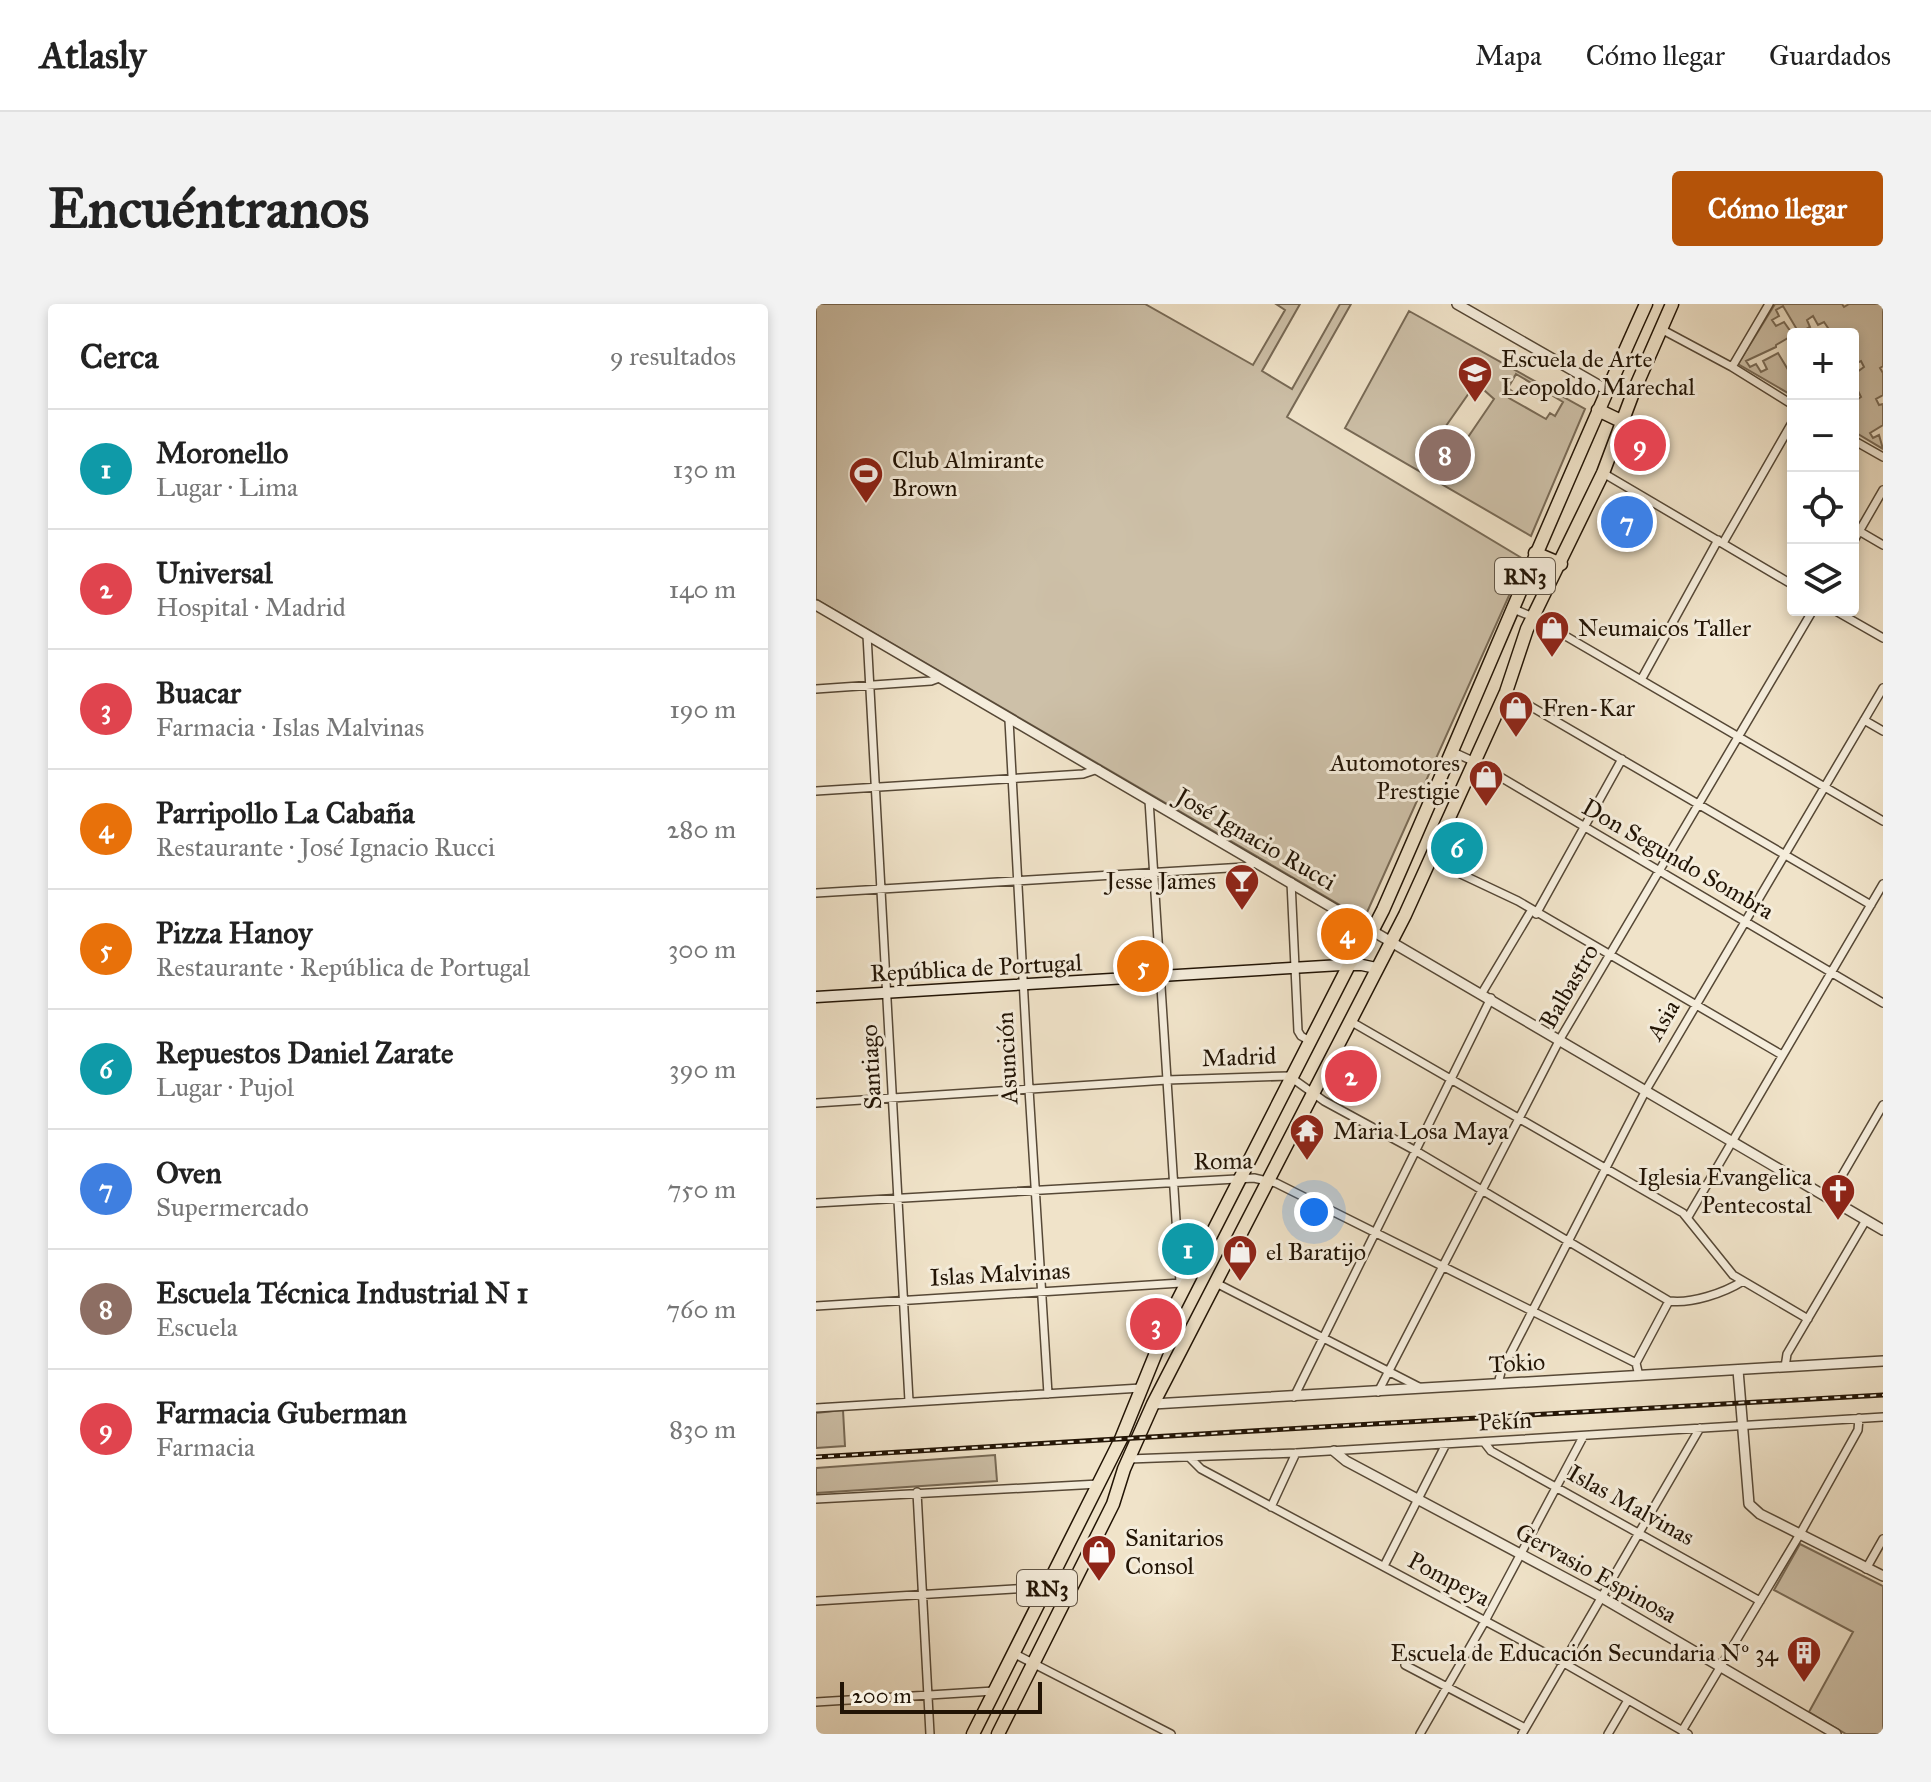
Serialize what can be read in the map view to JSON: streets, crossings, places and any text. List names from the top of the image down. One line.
{"streets":{"main road":["RN3","República de Portugal"],"street":["José Ignacio Rucci","Don Segundo Sombra","Balbastro","Asia","Madrid","Asunción","Santiago","Roma","Islas Malvinas","Tokio","Pekín","Gervasio Espinosa","Pompeya"]},"crossings":[["RN3","José Ignacio Rucci"],["RN3","Don Segundo Sombra"],["RN3","República de Portugal"],["RN3","Madrid"],["RN3","Roma"],["RN3","Islas Malvinas"],["RN3","Tokio"],["RN3","Pekín"],["José Ignacio Rucci","Balbastro"],["José Ignacio Rucci","Asia"],["José Ignacio Rucci","Asunción"],["José Ignacio Rucci","Santiago"],["Don Segundo Sombra","Balbastro"],["Don Segundo Sombra","Asia"],["República de Portugal","Asunción"],["República de Portugal","Santiago"],["Balbastro","Madrid"],["Balbastro","Roma"],["Balbastro","Tokio"],["Asia","Madrid"],["Asia","Roma"],["Asia","Tokio"],["Madrid","Asunción"],["Madrid","Santiago"],["Asunción","Roma"],["Asunción","Islas Malvinas"],["Santiago","Roma"],["Santiago","Islas Malvinas"],["Islas Malvinas","Pekín"],["Pekín","Gervasio Espinosa"],["Pekín","Pompeya"]],"places":{"school or university":["Escuela de Arte Leopoldo Marechal"],"sports":["Club Almirante Brown"],"shop":["Neumaicos Taller","Fren-Kar","Automotores Prestigie","el Baratijo","Sanitarios Consol"],"bar":["Jesse James"],"temple":["Maria Losa Maya"],"church":["Iglesia Evangelica Pentecostal"],"building":["Escuela de Educación Secundaria Nº 34"]},"scale_bar":"200 m","page":{"header":"Atlasly","nav":["Mapa","Cómo llegar","Guardados"],"buttons":"Cómo llegar","title":"Encuéntranos","heading":["Cerca","9 resultados"],"map_buttons":["+","−"],"list":[{"mark":"1","name":"Moronello","note":"Lugar · Lima","value":"130 m"},{"mark":"2","name":"Universal","note":"Hospital · Madrid","value":"140 m"},{"mark":"3","name":"Buacar","note":"Farmacia · Islas Malvinas","value":"190 m"},{"mark":"4","name":"Parripollo La Cabaña","note":"Restaurante · José Ignacio Rucci","value":"280 m"},{"mark":"5","name":"Pizza Hanoy","note":"Restaurante · República de Portugal","value":"300 m"},{"mark":"6","name":"Repuestos Daniel Zarate","note":"Lugar · Pujol","value":"390 m"},{"mark":"7","name":"Oven","note":"Supermercado","value":"750 m"},{"mark":"8","name":"Escuela Técnica Industrial N 1","note":"Escuela","value":"760 m"},{"mark":"9","name":"Farmacia Guberman","note":"Farmacia","value":"830 m"}],"pins":["9","8","7","6","4","5","2","1","3"],"scale":"200 m"}}
